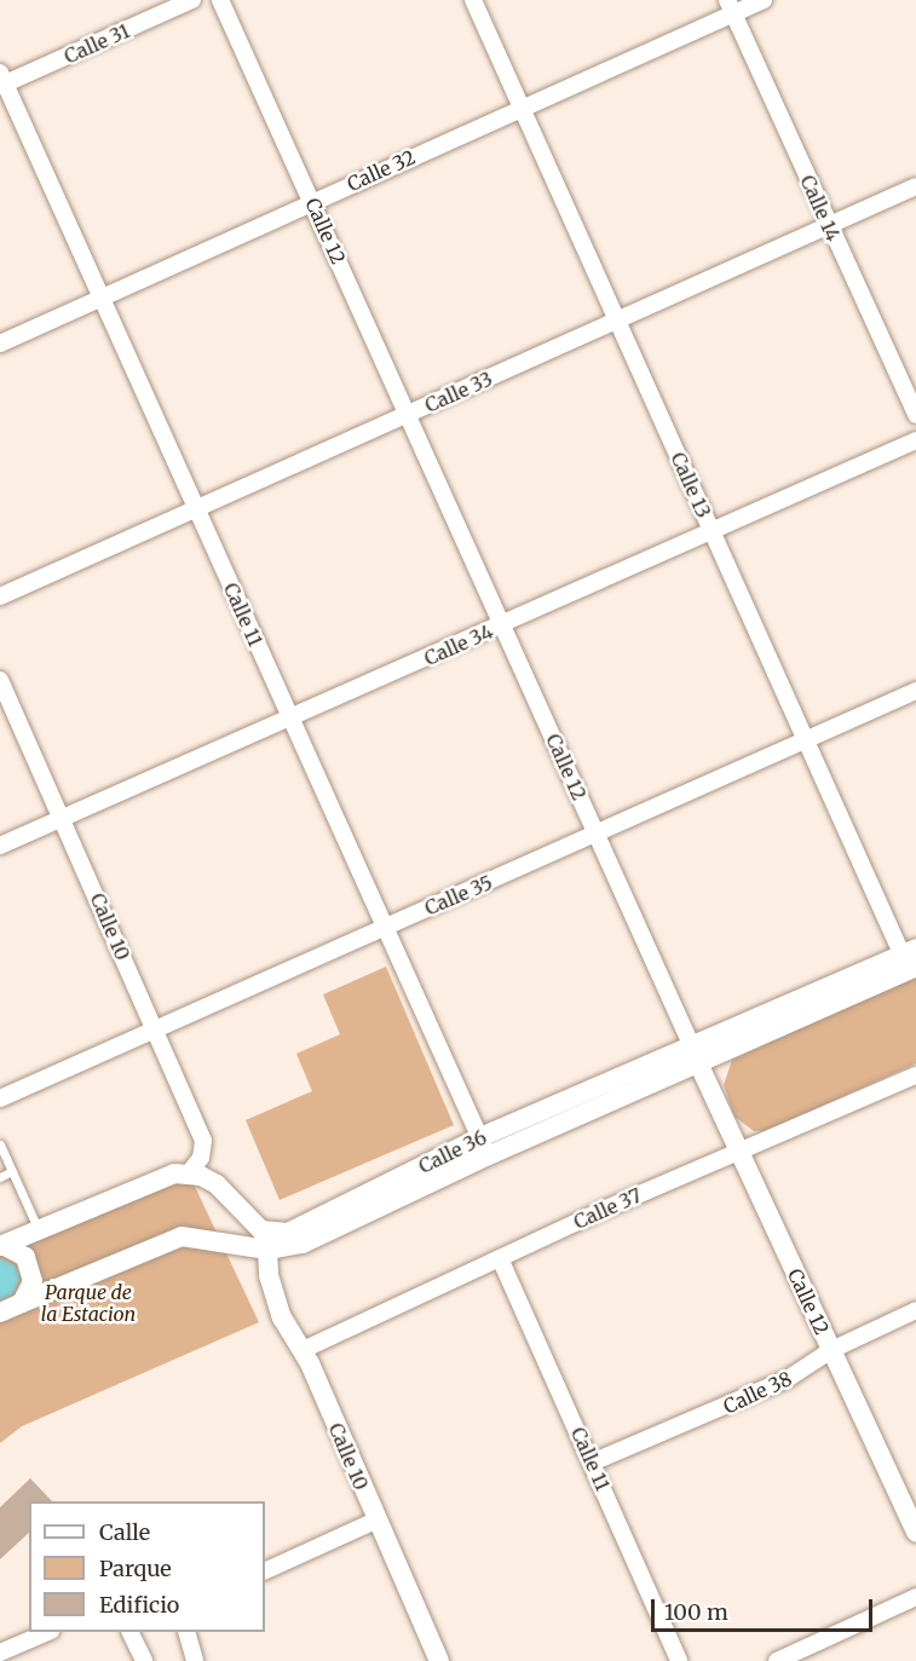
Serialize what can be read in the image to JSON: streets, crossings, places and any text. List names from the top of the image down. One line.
{"streets":{"street":["Calle 31","Calle 32","Calle 14","Calle 12","Calle 33","Calle 13","Calle 11","Calle 34","Calle 35","Calle 10","Calle 36","Calle 37","Calle 38"]},"crossings":[["Calle 31","Calle 11"],["Calle 32","Calle 14"],["Calle 32","Calle 12"],["Calle 32","Calle 13"],["Calle 32","Calle 11"],["Calle 14","Calle 33"],["Calle 12","Calle 33"],["Calle 12","Calle 34"],["Calle 12","Calle 35"],["Calle 12","Calle 36"],["Calle 12","Calle 37"],["Calle 12","Calle 38"],["Calle 33","Calle 13"],["Calle 33","Calle 11"],["Calle 13","Calle 34"],["Calle 13","Calle 35"],["Calle 13","Calle 36"],["Calle 11","Calle 34"],["Calle 11","Calle 35"],["Calle 11","Calle 36"],["Calle 11","Calle 37"],["Calle 11","Calle 38"],["Calle 34","Calle 10"],["Calle 35","Calle 10"],["Calle 10","Calle 36"],["Calle 10","Calle 37"]],"parks":["Parque de la Estacion"],"legend":["Calle","Parque","Edificio"],"scale_bar":"100 m"}
